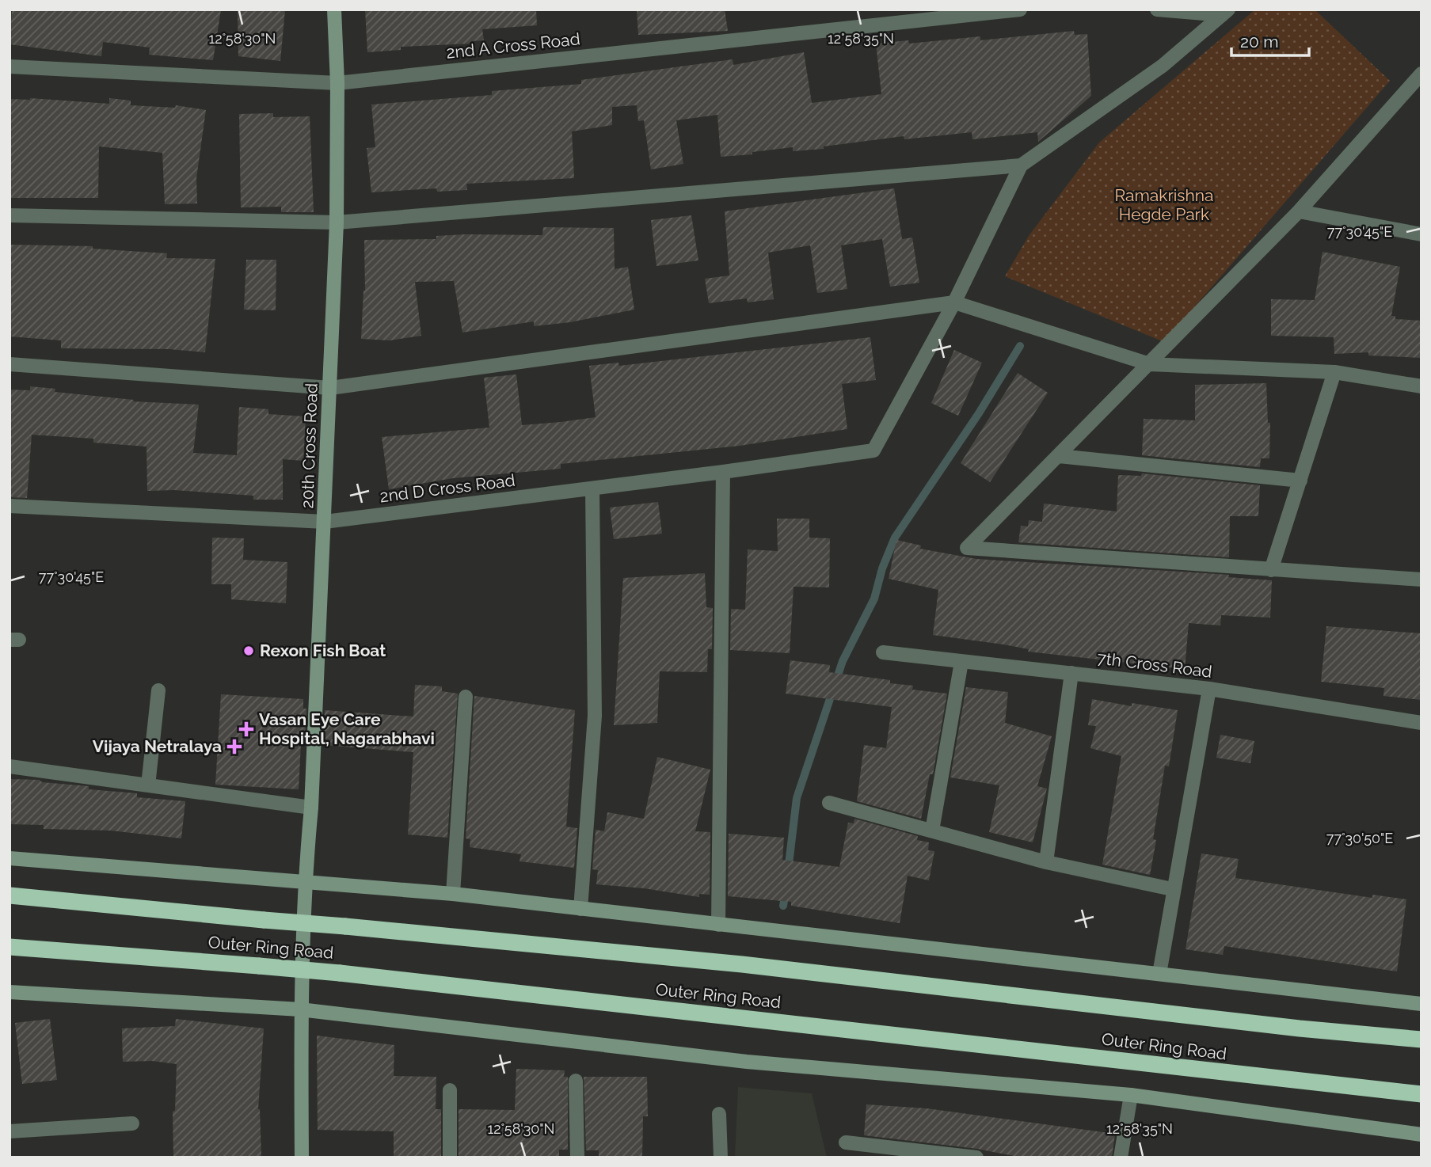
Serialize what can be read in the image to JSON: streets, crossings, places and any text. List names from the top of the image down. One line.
{"streets":{"highway":["Outer Ring Road"],"street":["2nd A Cross Road","20th Cross Road","2nd D Cross Road","7th Cross Road"]},"crossings":[["2nd A Cross Road","20th Cross Road"],["20th Cross Road","2nd D Cross Road"]],"parks":["Ramakrishna Hegde Park"],"places":{"other":["Rexon Fish Boat"],"health":["Vasan Eye Care Hospital, Nagarabhavi","Vijaya Netralaya"]},"scale_bar":"20 m","coordinates":["12°58'30\"N","12°58'35\"N","77°30'45\"E","77°30'50\"E"]}
